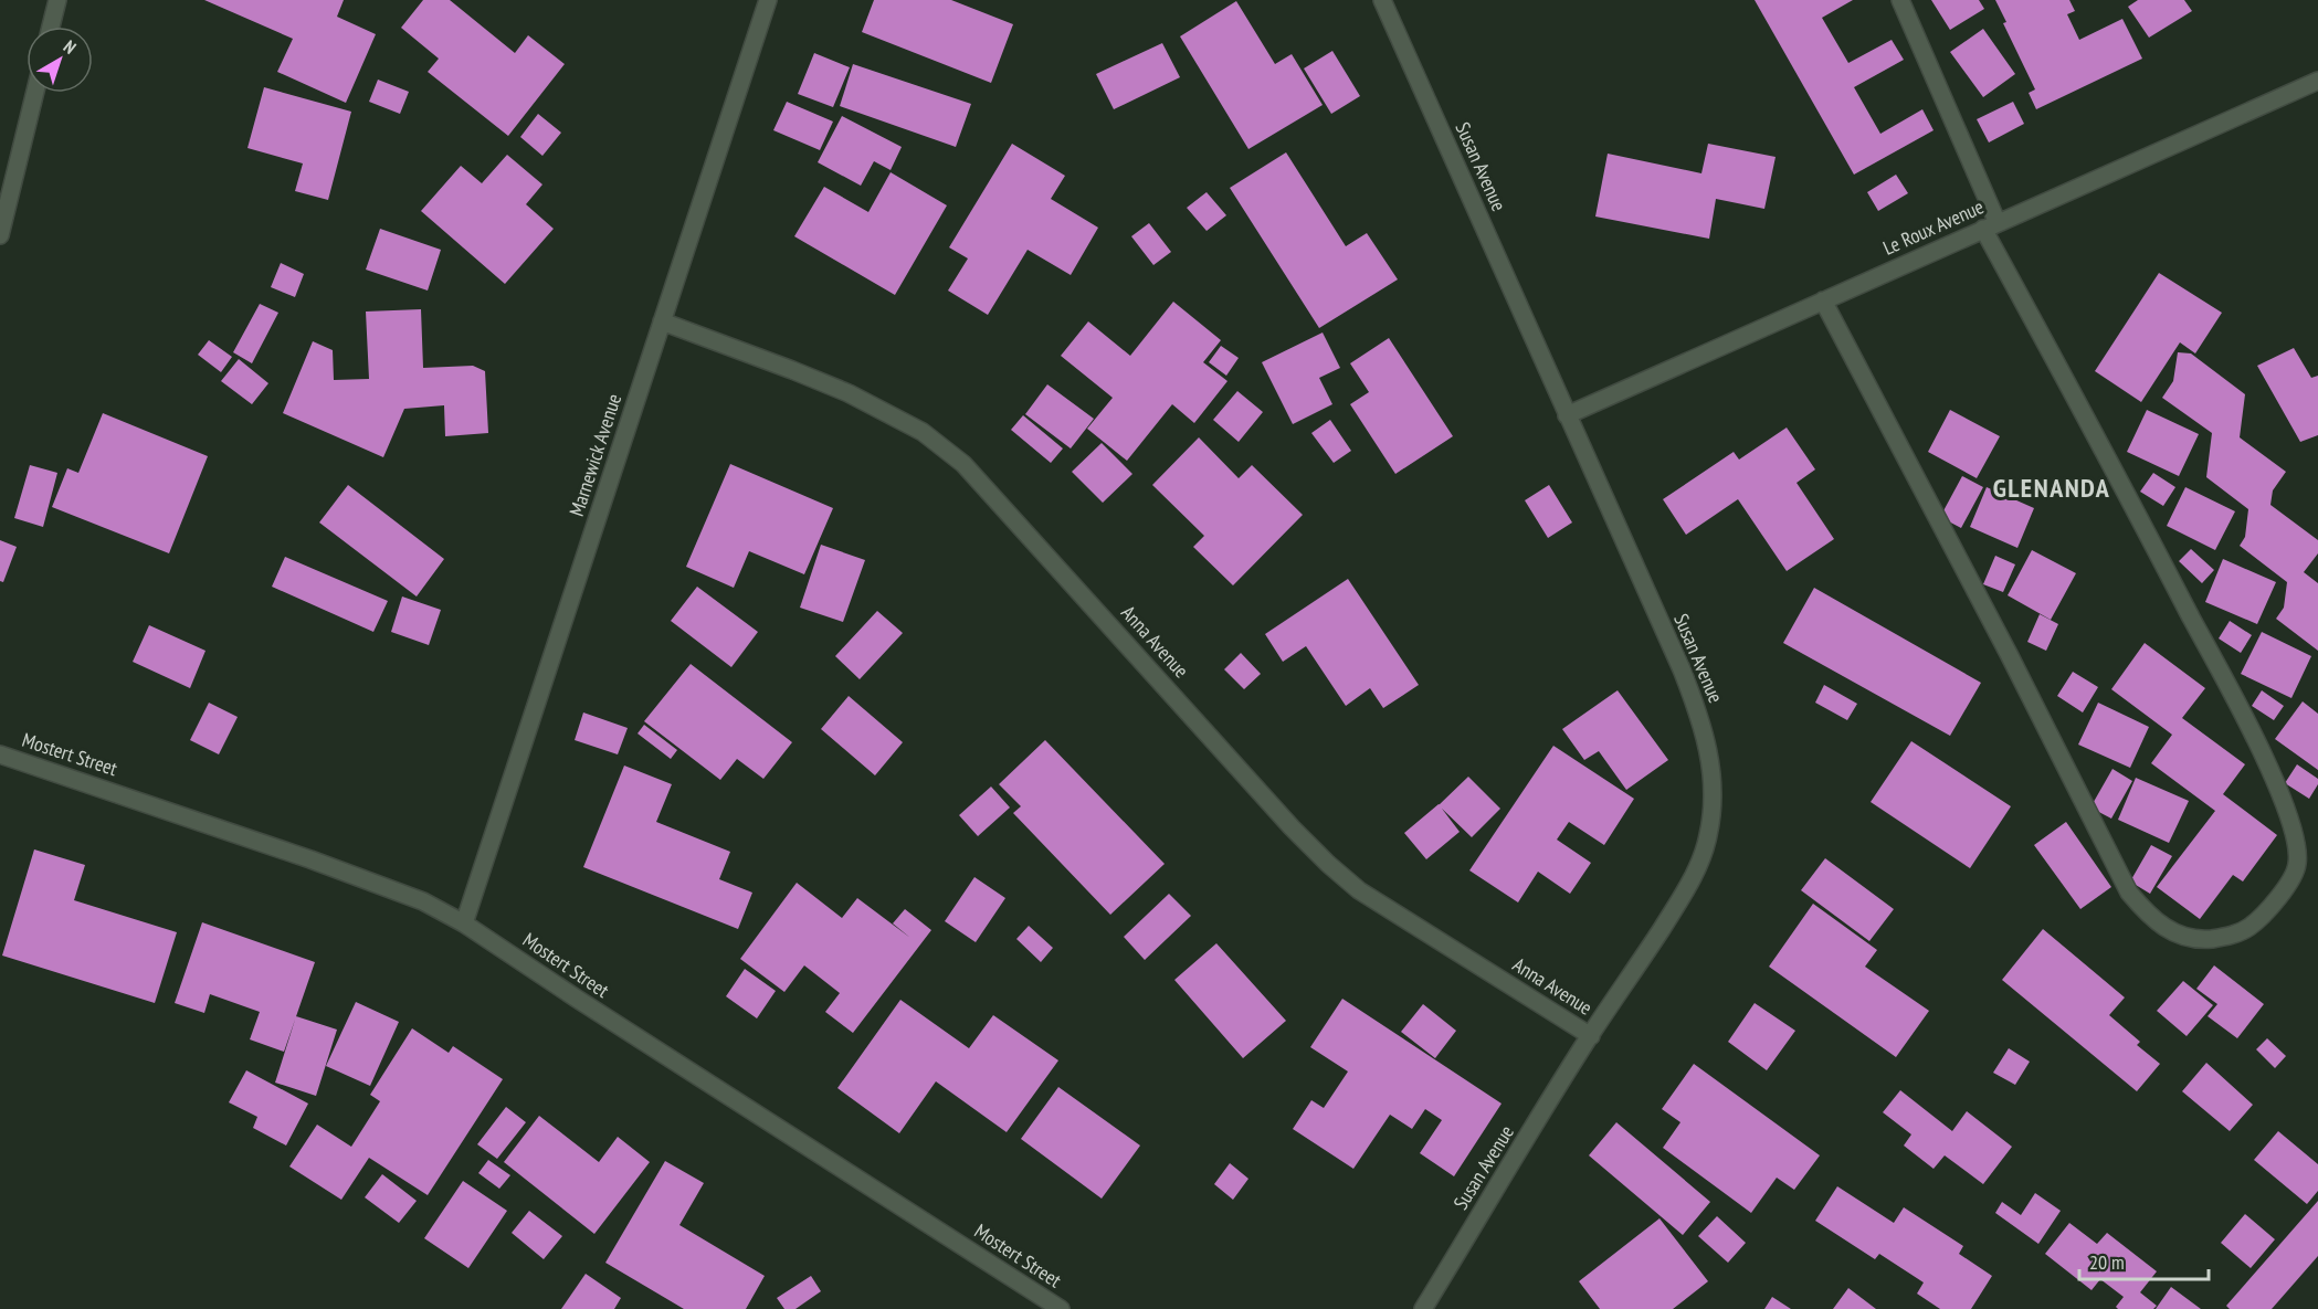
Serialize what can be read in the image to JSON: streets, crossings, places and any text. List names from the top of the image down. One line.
{"streets":{"street":["Susan Avenue","Le Roux Avenue","Marnewick Avenue","Anna Avenue","Mostert Street"]},"crossings":[["Susan Avenue","Le Roux Avenue"],["Susan Avenue","Anna Avenue"],["Marnewick Avenue","Anna Avenue"],["Marnewick Avenue","Mostert Street"]],"districts":["GLENANDA"],"scale_bar":"20 m","north":"top right"}
